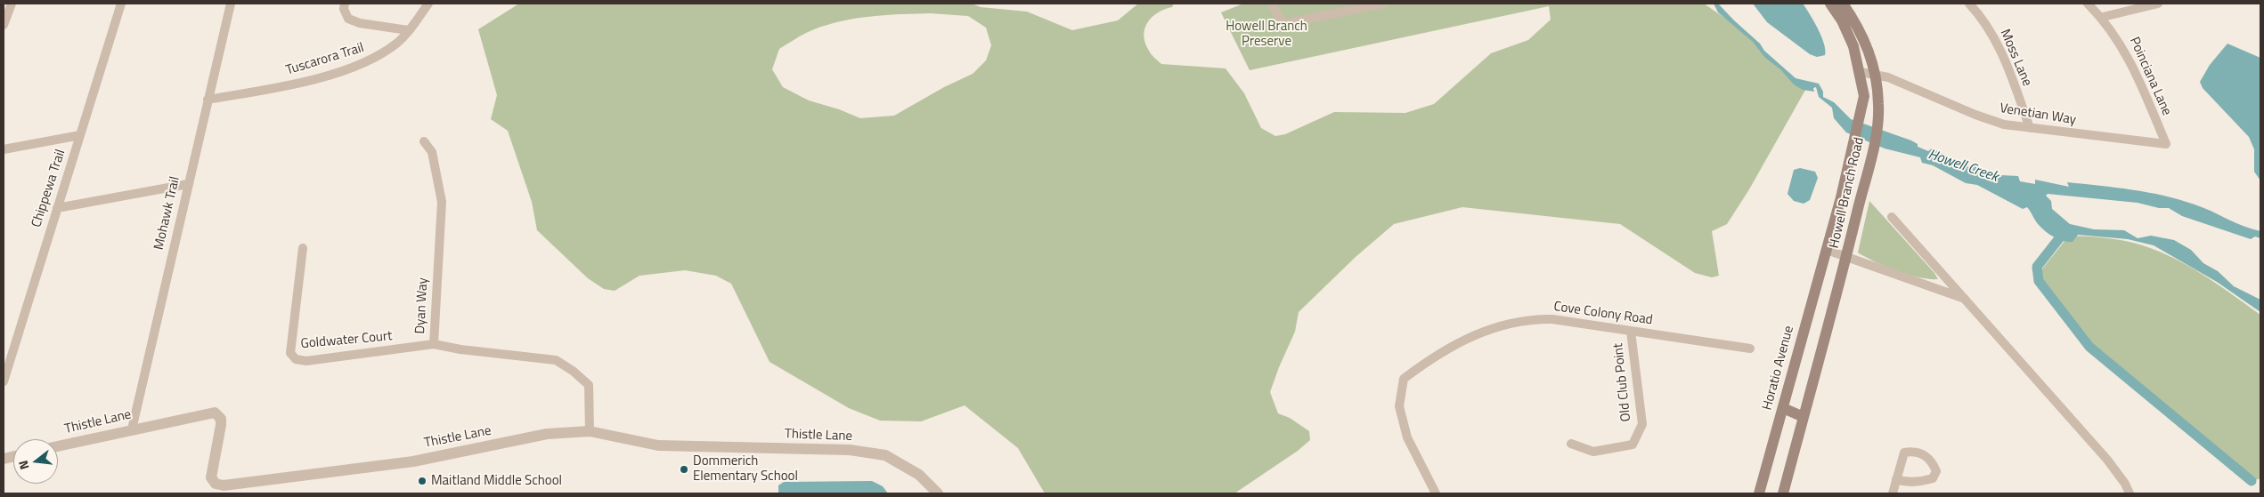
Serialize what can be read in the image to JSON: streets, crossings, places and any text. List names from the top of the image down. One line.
{"streets":{"main road":["Howell Branch Road","Horatio Avenue"],"street":["Moss Lane","Tuscarora Trail","Poinciana Lane","Venetian Way","Chippewa Trail","Mohawk Trail","Dyan Way","Cove Colony Road","Goldwater Court","Old Club Point","Thistle Lane"]},"crossings":[["Moss Lane","Venetian Way"],["Tuscarora Trail","Mohawk Trail"],["Poinciana Lane","Venetian Way"],["Venetian Way","Howell Branch Road"],["Howell Branch Road","Horatio Avenue"],["Mohawk Trail","Thistle Lane"],["Dyan Way","Goldwater Court"],["Dyan Way","Thistle Lane"],["Cove Colony Road","Old Club Point"]],"water":["Howell Creek"],"parks":["Howell Branch Preserve"],"places":["Dommerich Elementary School","Maitland Middle School"],"north":"left"}
